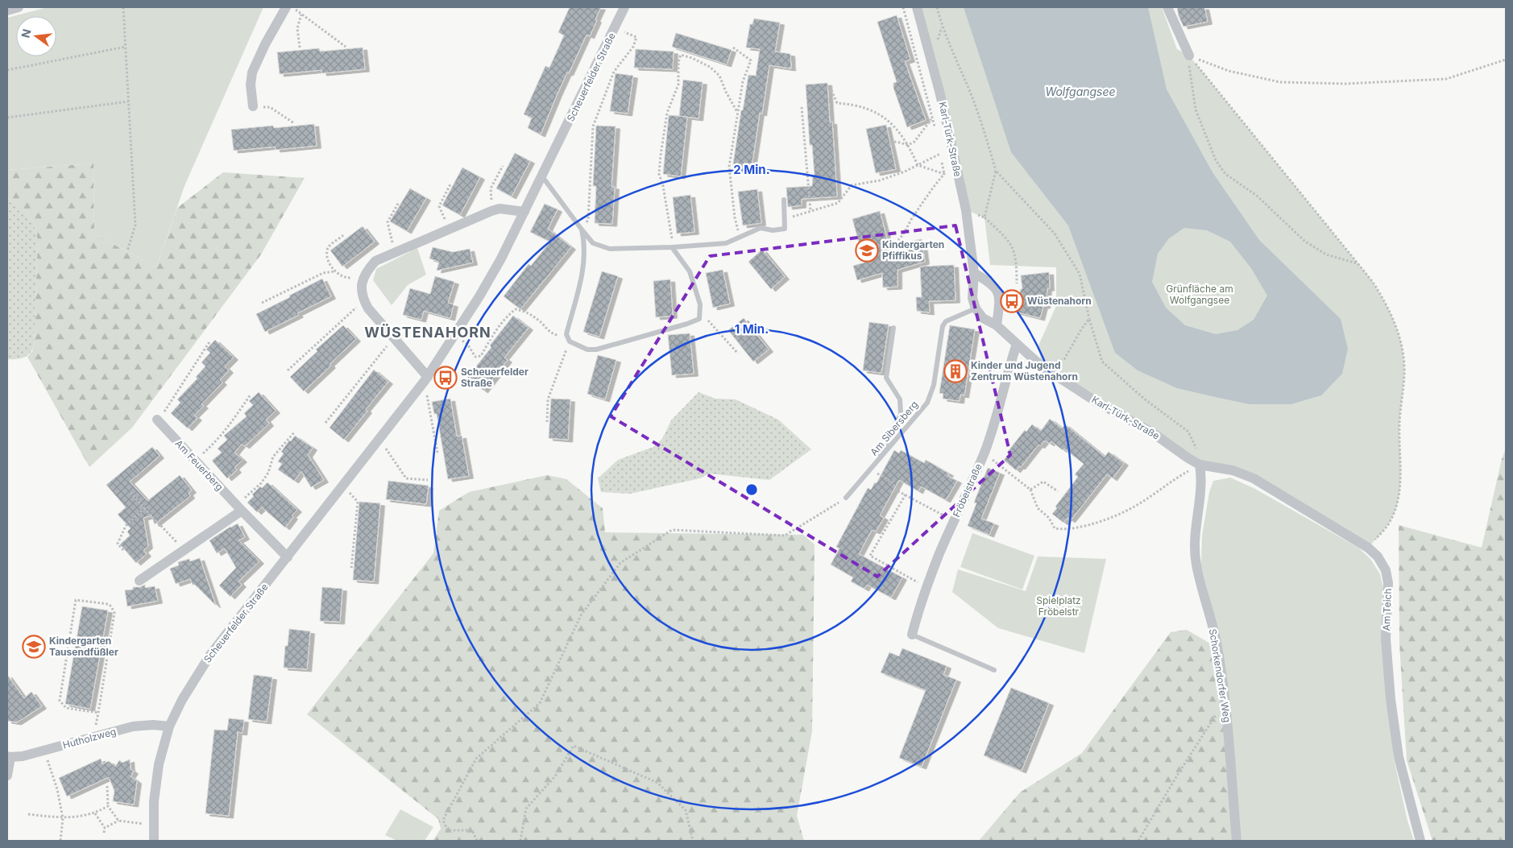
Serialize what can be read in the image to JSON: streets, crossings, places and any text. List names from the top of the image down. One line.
{"streets":{"street":["Scheuerfelder Straße","Karl-Türk-Straße","Am Feuerberg","Fröbelstraße","Am Teich","Schorkendorfer Weg","Hutholzweg"],"lane":["Am Sibersberg"]},"crossings":[["Scheuerfelder Straße","Am Feuerberg"],["Scheuerfelder Straße","Hutholzweg"],["Karl-Türk-Straße","Am Sibersberg"],["Karl-Türk-Straße","Fröbelstraße"],["Karl-Türk-Straße","Am Teich"],["Karl-Türk-Straße","Schorkendorfer Weg"],["Am Teich","Schorkendorfer Weg"]],"districts":["WÜSTENAHORN"],"water":["Wolfgangsee"],"parks":["Grünfläche am Wolfgangsee","Spielplatz Fröbelstr"],"places":{"school or university":["Kindergarten Pfiffikus","Kindergarten Tausendfüßler"],"bus stop":["Wüstenahorn","Scheuerfelder Straße"],"building":["Kinder und Jugend Zentrum Wüstenahorn"]},"north":"left","rings":["2 Min.","1 Min."]}
